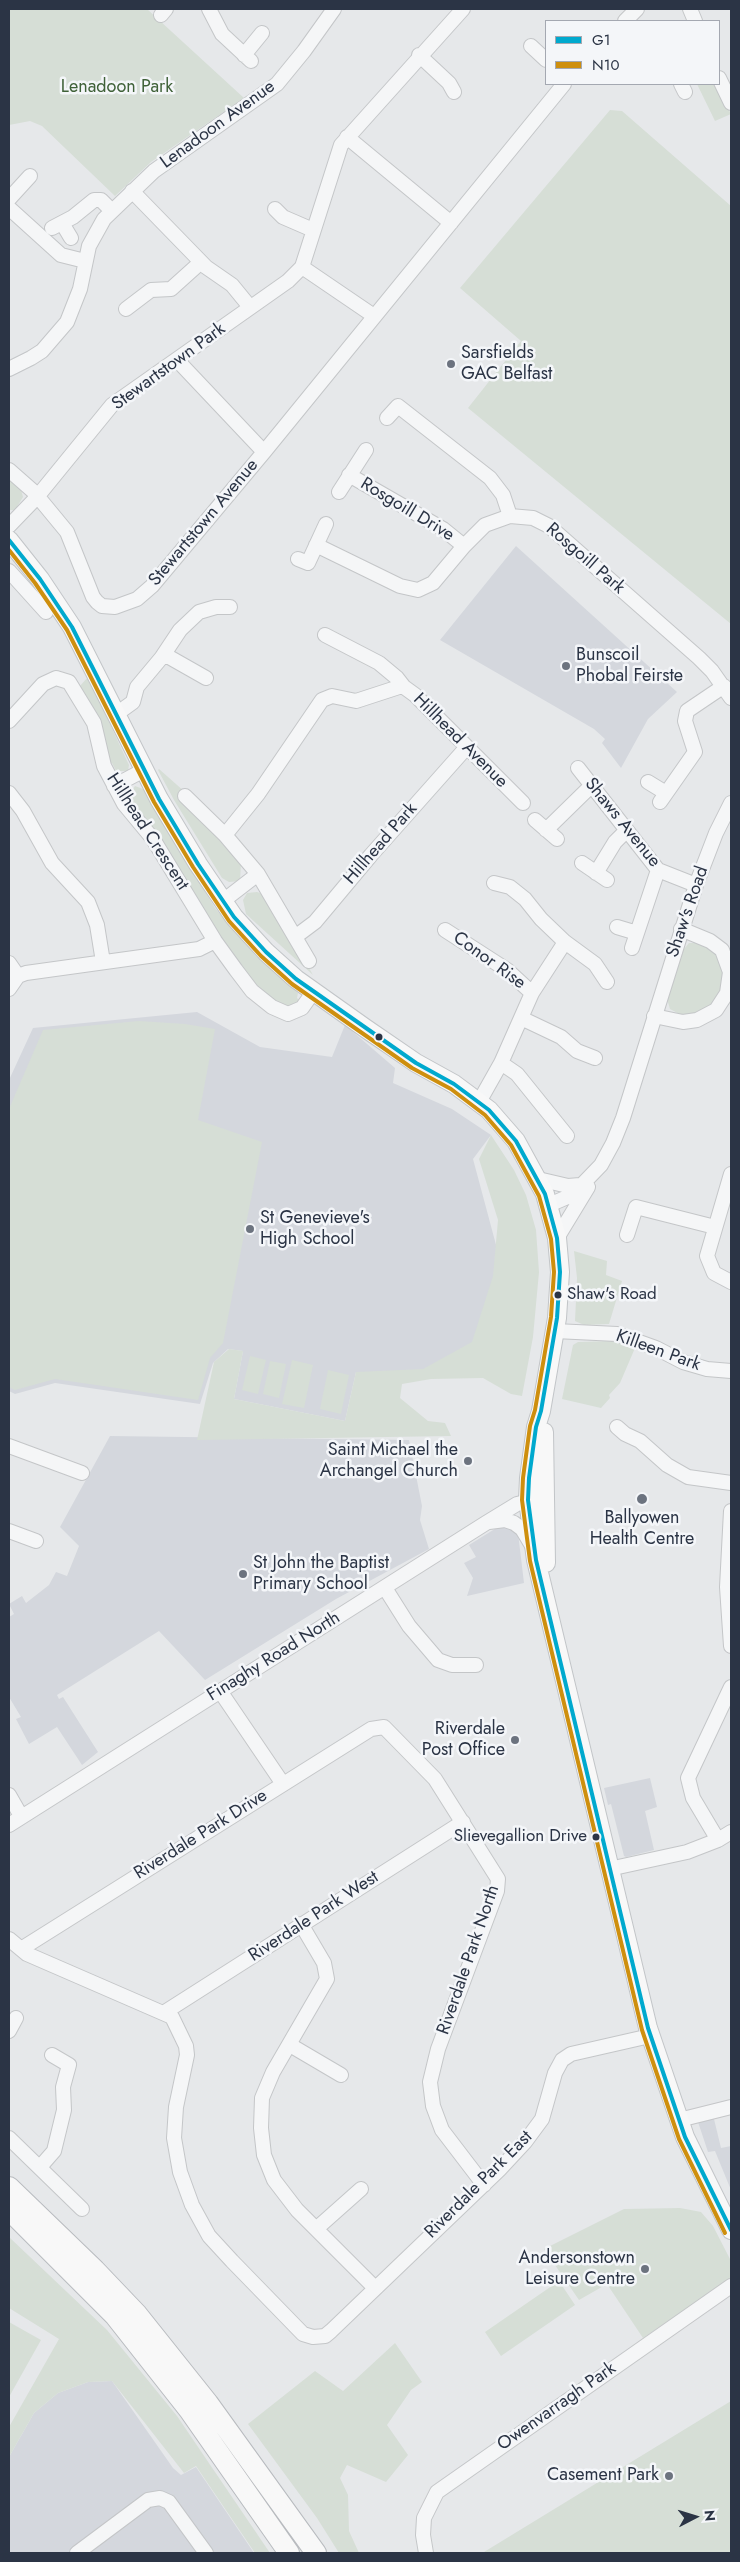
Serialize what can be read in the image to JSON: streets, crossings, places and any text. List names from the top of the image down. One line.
{"streets":{"street":["Lenadoon Avenue","Stewartstown Park","Rosgoill Drive","Stewartstown Avenue","Rosgoill Park","Hillhead Avenue","Shaws Avenue","Hillhead Crescent","Hillhead Park","Shaw's Road","Conor Rise","Killeen Park","Finaghy Road North","Riverdale Park Drive","Riverdale Park West","Riverdale Park North","Riverdale Park East","Owenvarragh Park"]},"crossings":[["Stewartstown Park","Stewartstown Avenue"],["Rosgoill Drive","Rosgoill Park"],["Hillhead Avenue","Hillhead Park"],["Shaws Avenue","Shaw's Road"],["Riverdale Park Drive","Riverdale Park North"],["Riverdale Park West","Riverdale Park North"],["Riverdale Park West","Riverdale Park East"],["Riverdale Park North","Riverdale Park East"]],"parks":["Lenadoon Park"],"places":["Sarsfields GAC Belfast","Bunscoil Phobal Feirste","St Genevieve's High School","Shaw's Road","Saint Michael the Archangel Church","Ballyowen Health Centre","St John the Baptist Primary School","Riverdale Post Office","Slievegallion Drive","Andersonstown Leisure Centre","Casement Park"],"lines":["transit line G1","transit line N10"],"legend":["G1","N10"],"north":"right"}
